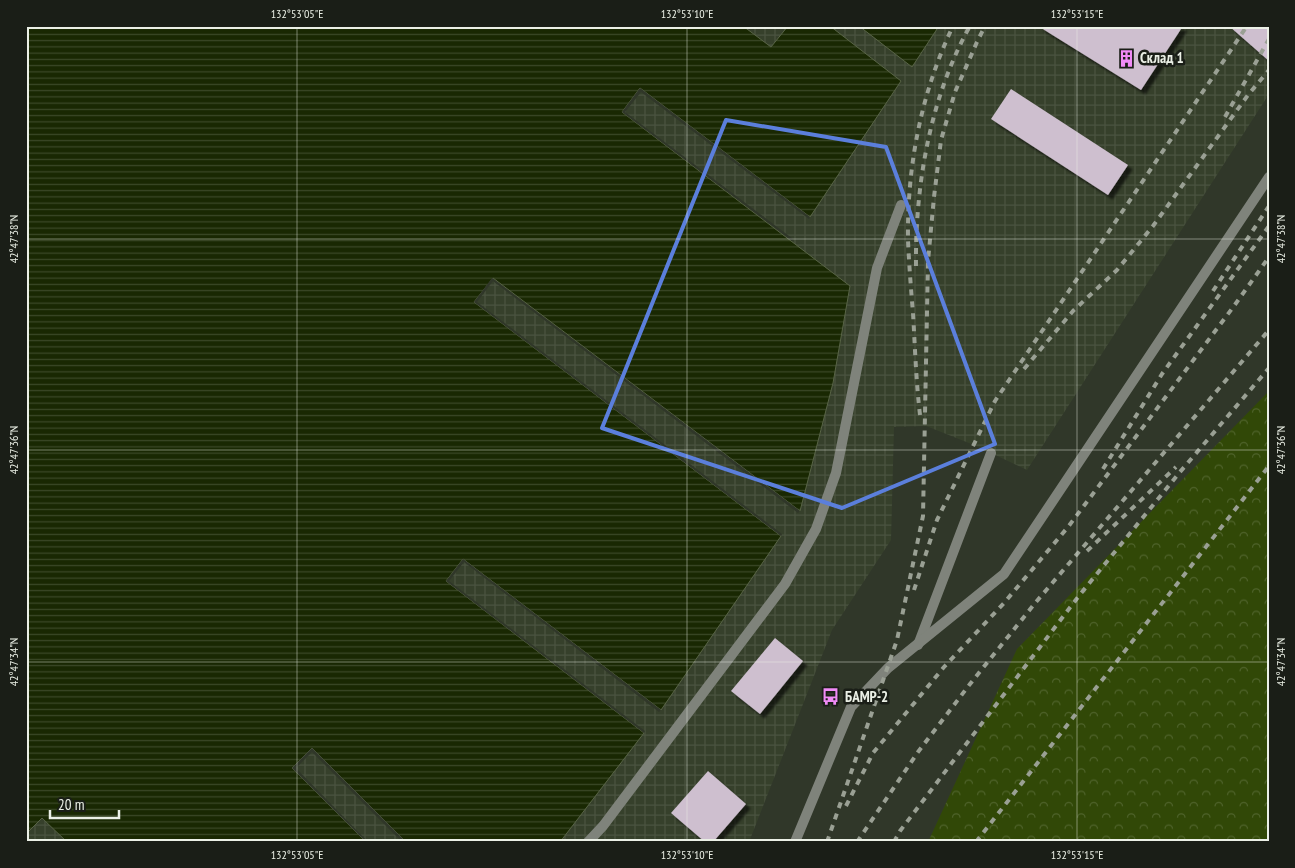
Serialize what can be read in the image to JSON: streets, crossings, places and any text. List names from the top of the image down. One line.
{"places":{"building":["Склад 1"],"bus stop":["БАМР-2"]},"scale_bar":"20 m","coordinates":["132°53'05\"E","132°53'10\"E","132°53'15\"E","42°47'38\"N","42°47'36\"N","42°47'34\"N"]}
